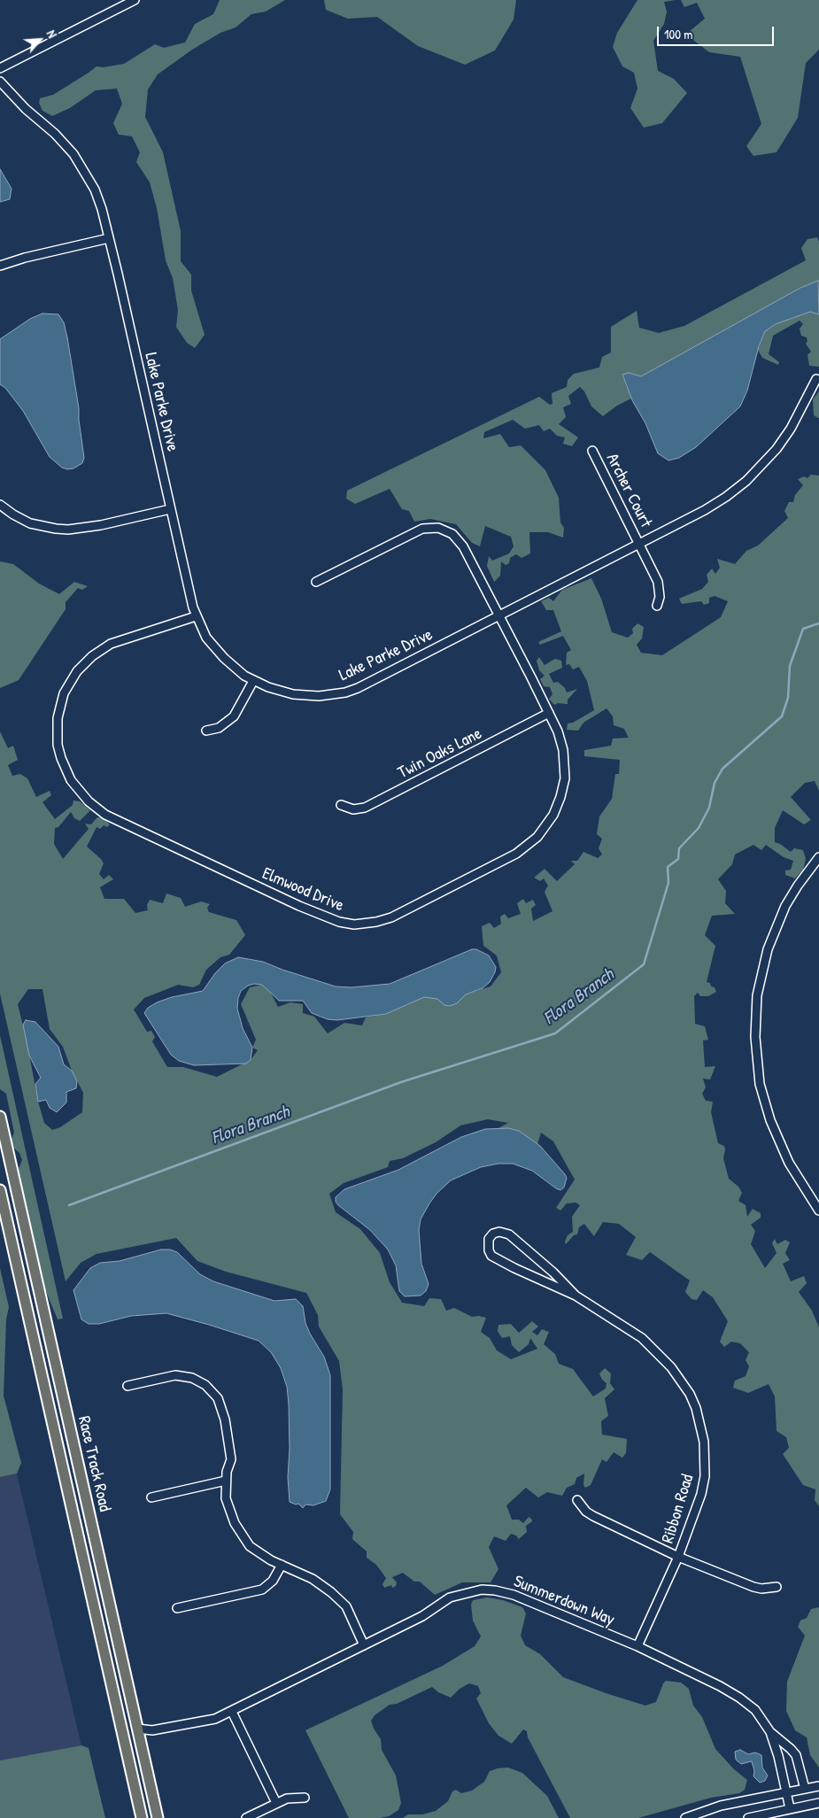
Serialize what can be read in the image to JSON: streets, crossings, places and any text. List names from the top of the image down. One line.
{"streets":{"main road":["Race Track Road"],"street":["Lake Parke Drive","Archer Court","Twin Oaks Lane","Elmwood Drive","Ribbon Road","Summerdown Way"]},"crossings":[["Lake Parke Drive","Archer Court"],["Lake Parke Drive","Elmwood Drive"],["Twin Oaks Lane","Elmwood Drive"],["Race Track Road","Summerdown Way"],["Ribbon Road","Summerdown Way"]],"water":["Flora Branch"],"scale_bar":"100 m","north":"top right"}
